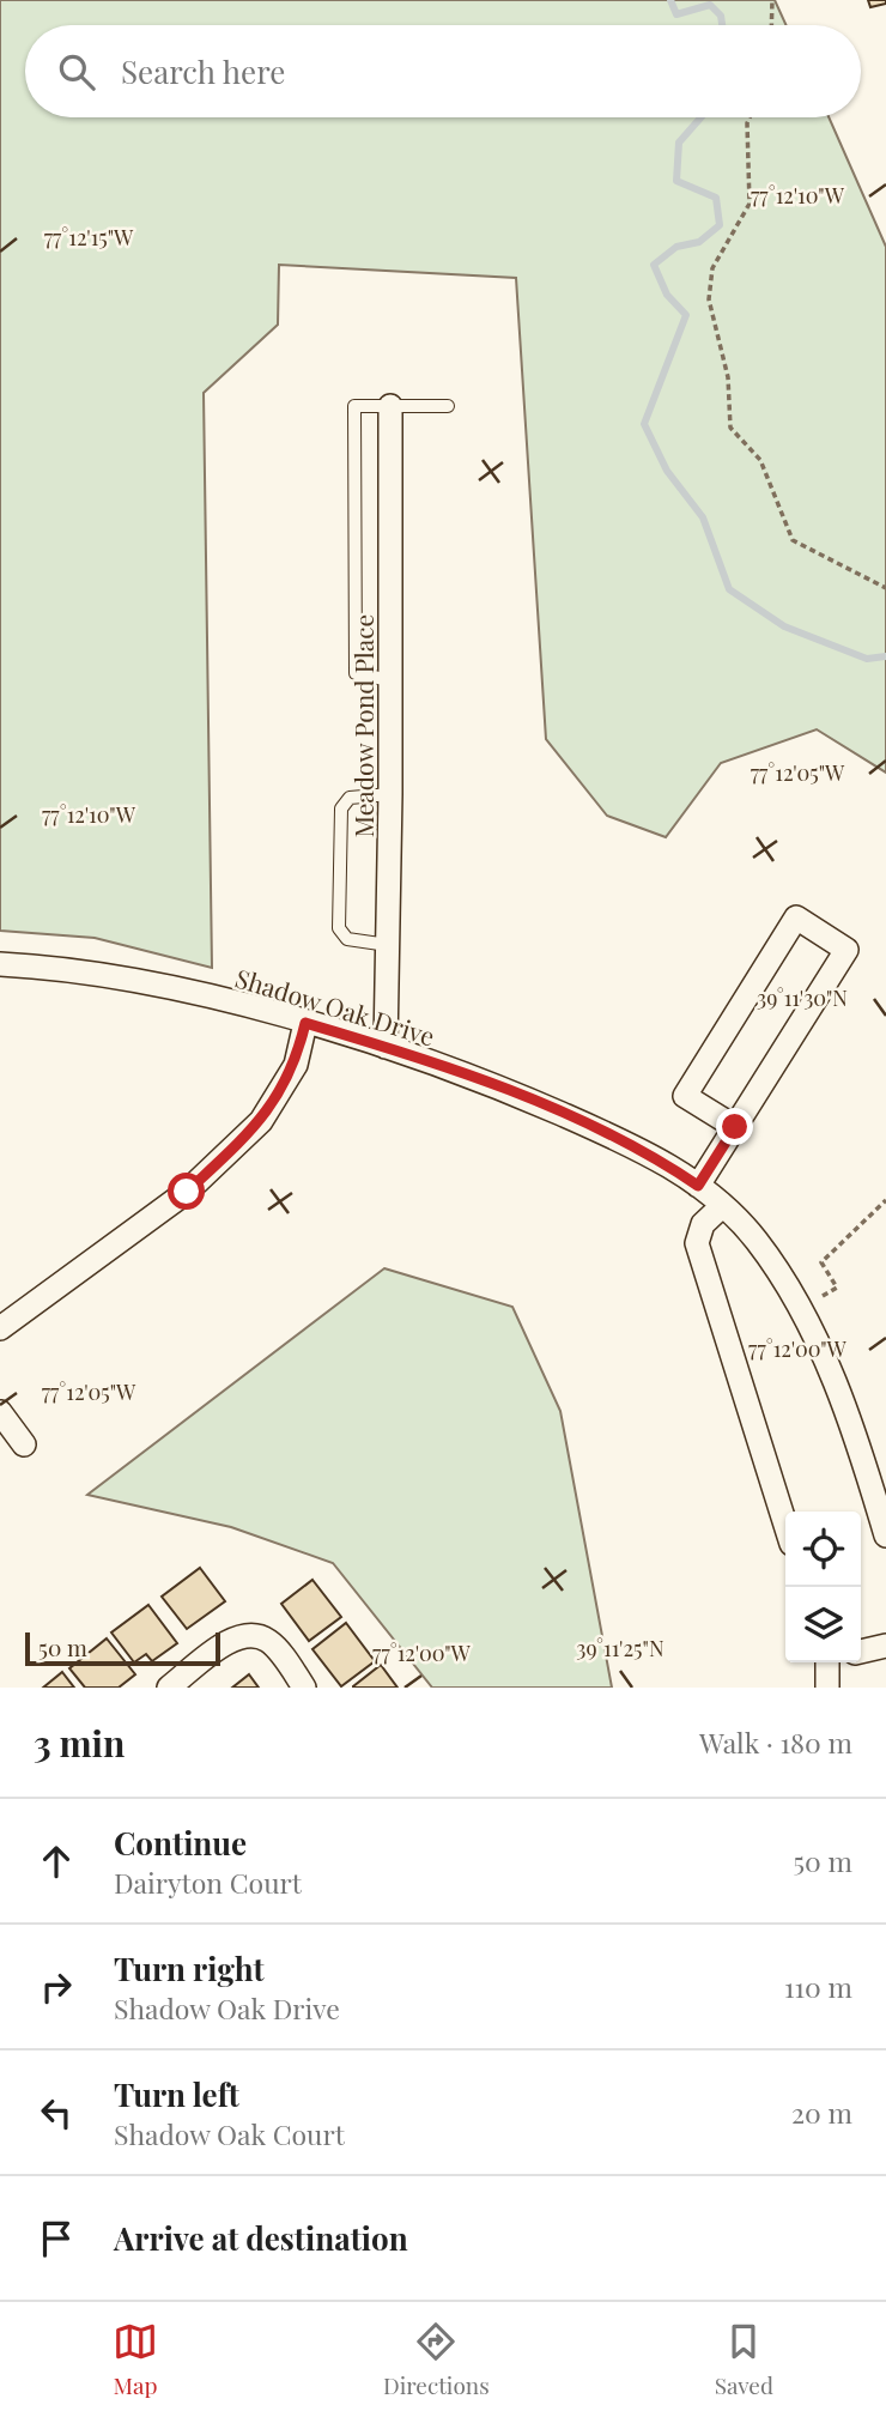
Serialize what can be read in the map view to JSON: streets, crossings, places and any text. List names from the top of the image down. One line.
{"streets":{"street":["Meadow Pond Place","Shadow Oak Drive"]},"crossings":[["Meadow Pond Place","Shadow Oak Drive"]],"scale_bar":"50 m","page":{"search":"Search here","scale":"50 m","heading":["3 min","Walk · 180 m"],"list":[["Continue","Dairyton Court","50 m"],["Turn right","Shadow Oak Drive","110 m"],["Turn left","Shadow Oak Court","20 m"],"Arrive at destination"],"nav":["Map","Directions","Saved"]},"coordinates":["77°12'10\"W","77°12'15\"W","77°12'05\"W","39°11'30\"N","77°12'00\"W","39°11'25\"N"]}
